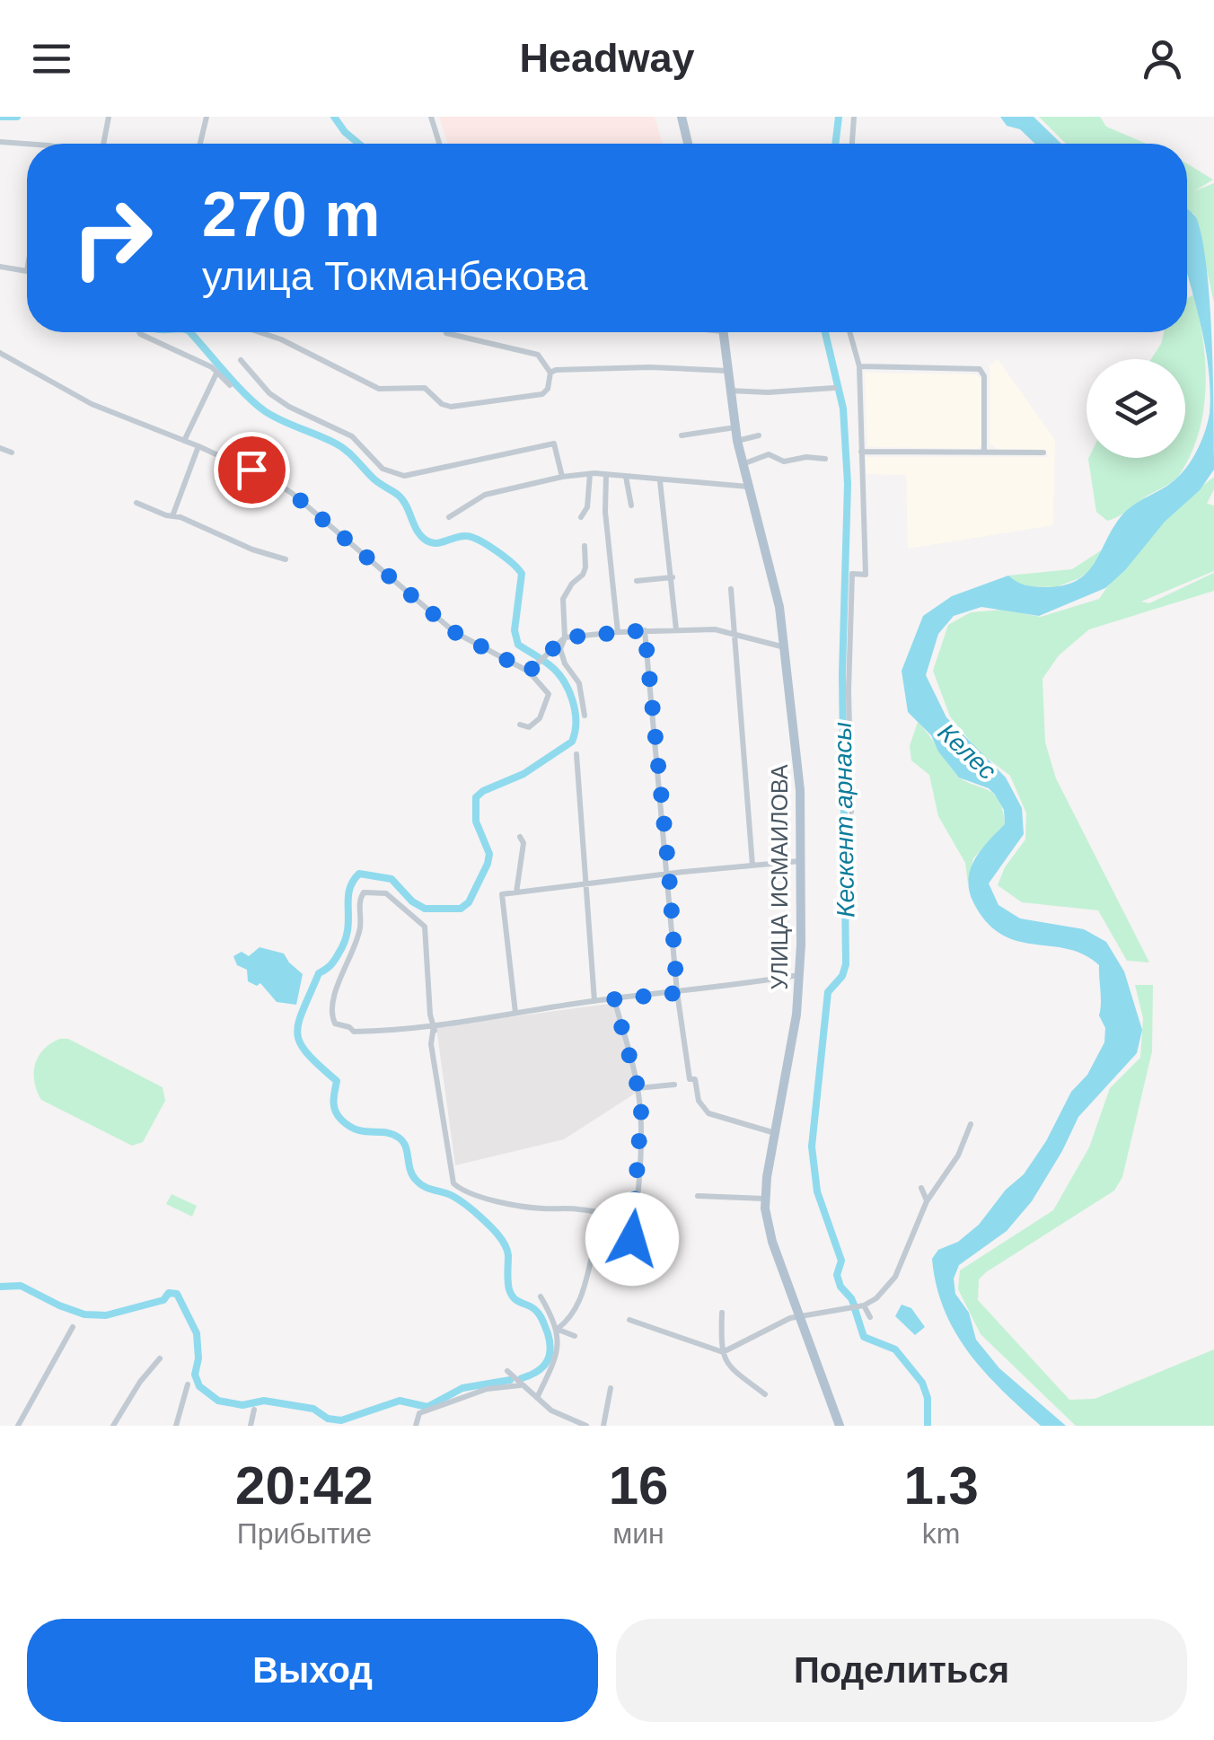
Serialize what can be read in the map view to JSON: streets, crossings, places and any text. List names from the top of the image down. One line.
{"streets":{"main road":["УЛИЦА ИСМАИЛОВА"]},"water":["Келес","Кескент арнасы"],"page":{"header":"Headway","turn":["270 m","улица Токманбекова"],"eta":["20:42","Прибытие","16","мин","1.3","km"],"buttons":["Выход","Поделиться"]}}
